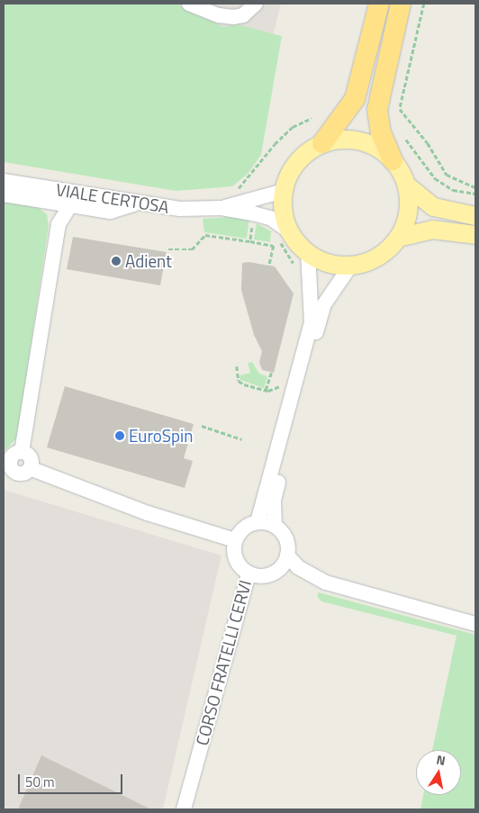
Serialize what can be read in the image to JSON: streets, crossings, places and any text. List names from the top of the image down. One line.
{"streets":{"street":["VIALE CERTOSA","CORSO FRATELLI CERVI"]},"places":["Adient","EuroSpin"],"scale_bar":"50 m","north":"top"}
